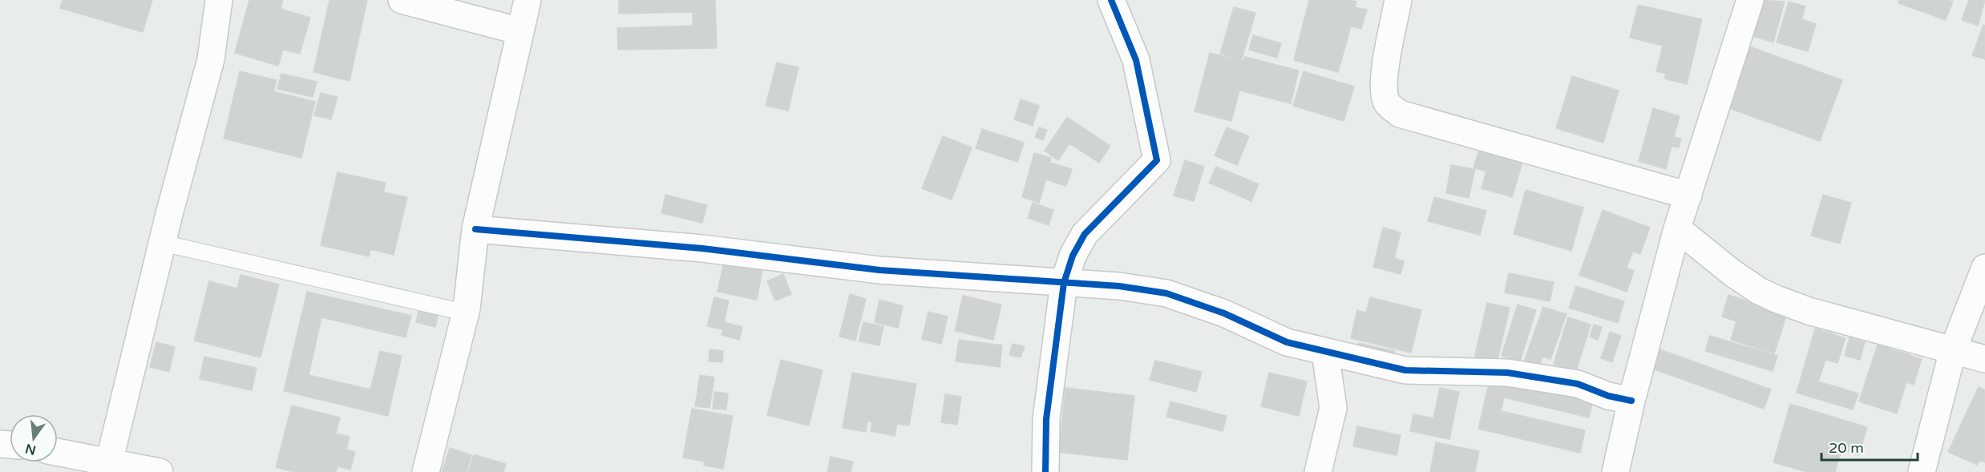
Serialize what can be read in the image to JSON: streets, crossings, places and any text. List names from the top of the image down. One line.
{"scale_bar":"20 m","north":"bottom"}
